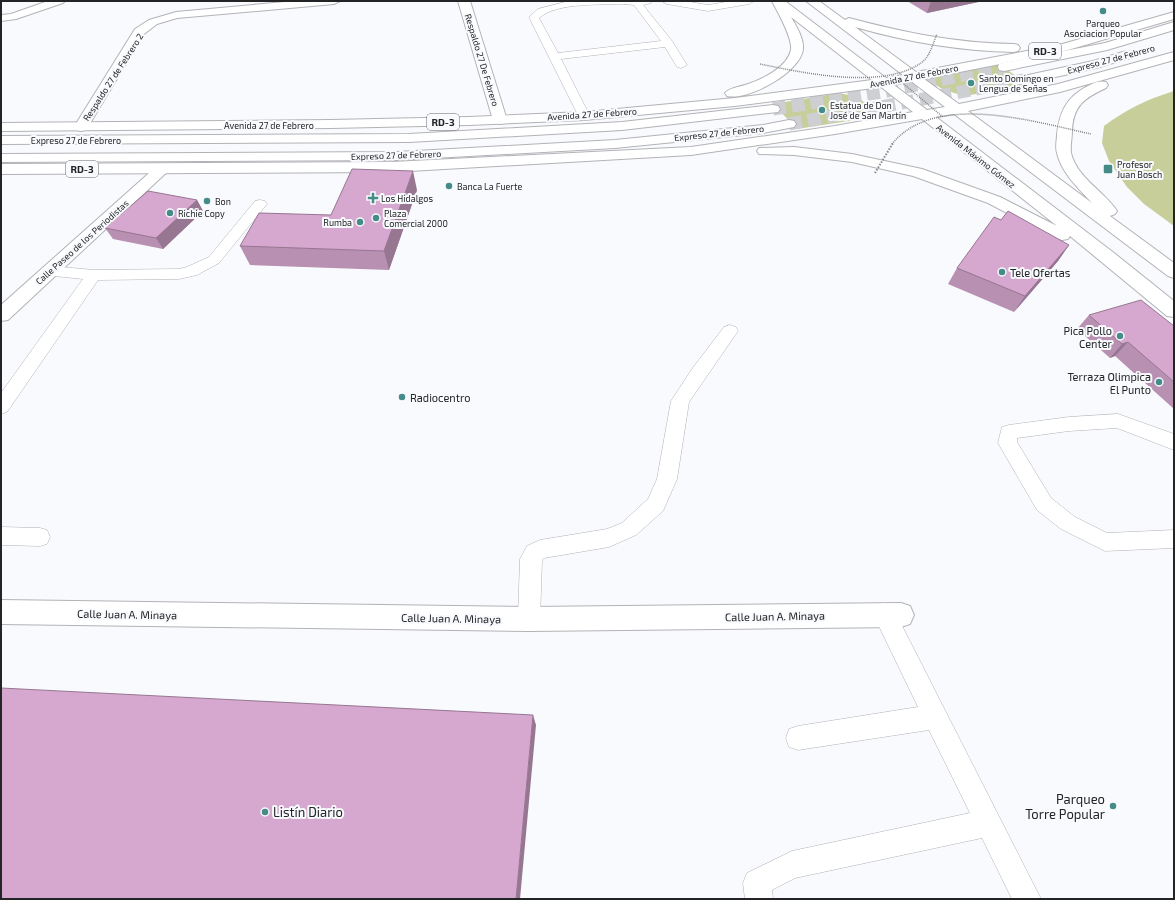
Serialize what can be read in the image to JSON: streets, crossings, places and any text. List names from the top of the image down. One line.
{"streets":{"main road":["RD-3","Expreso 27 de Febrero","Respaldo 27 De Febrero","Avenida 27 de Febrero","Respaldo 27 de Febrero 2","Avenida Máximo Gómez","Calle Paseo de los Periodistas","Calle Juan A. Minaya"]},"crossings":[["RD-3","Avenida Máximo Gómez"],["RD-3","Calle Paseo de los Periodistas"],["Respaldo 27 De Febrero","Avenida 27 de Febrero"],["Avenida 27 de Febrero","Respaldo 27 de Febrero 2"],["Avenida 27 de Febrero","Avenida Máximo Gómez"]],"places":{"other":["Parqueo Asociacion Popular","Santo Domingo en Lengua de Señas","Estatua de Don José de San Martín","Banca La Fuerte","Bon","Richie Copy","Plaza Comercial 2000","Rumba","Tele Ofertas","Pica Pollo Center","Terraza Olimpica El Punto","Radiocentro","Parqueo Torre Popular","Listín Diario"],"transit":["Profesor Juan Bosch"],"health":["Los Hidalgos"]}}
